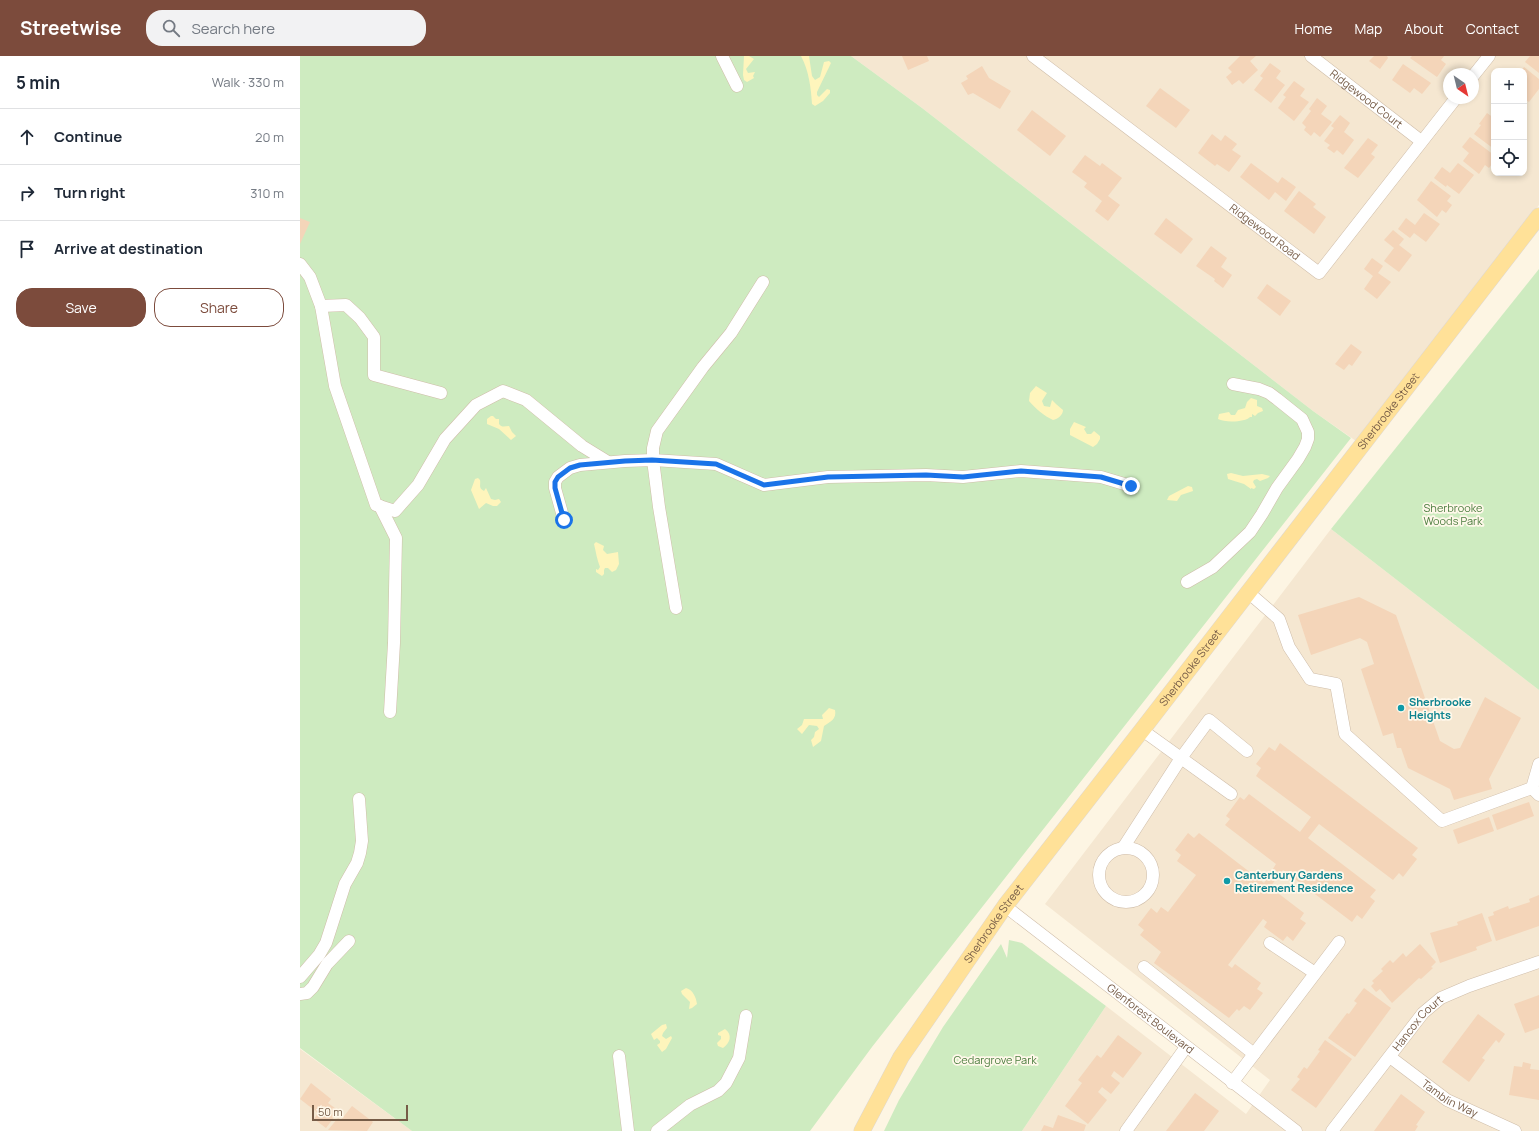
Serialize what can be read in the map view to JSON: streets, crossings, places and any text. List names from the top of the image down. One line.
{"streets":{"main road":["Sherbrooke Street"],"street":["Ridgewood Court","Ridgewood Road","Glenforest Boulevard","Hancox Court","Tamblin Way"]},"crossings":[["Ridgewood Court","Ridgewood Road"],["Sherbrooke Street","Glenforest Boulevard"],["Hancox Court","Tamblin Way"]],"parks":["Sherbrooke Woods Park","Cedargrove Park"],"places":["Sherbrooke Heights","Canterbury Gardens Retirement Residence"],"scale_bar":"50 m","north":"bottom right","page":{"header":"Streetwise","search":"Search here","nav":["Home","Map","About","Contact"],"heading":["5 min","Walk · 330 m"],"map_buttons":["+","−"],"list":[["Continue","20 m"],["Turn right","310 m"],"Arrive at destination"],"buttons":["Save","Share"],"scale":"50 m"}}
